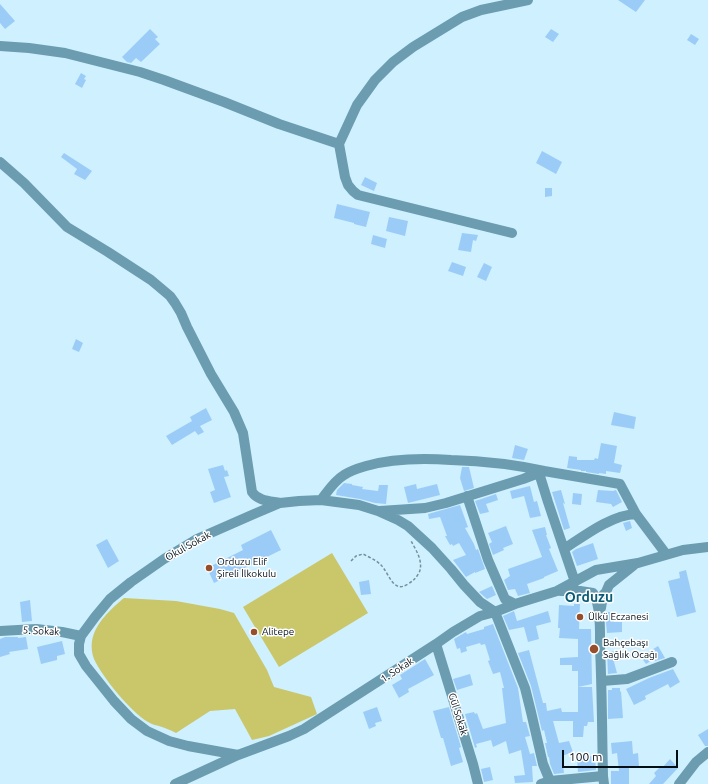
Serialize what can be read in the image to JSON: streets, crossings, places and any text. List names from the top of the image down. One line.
{"streets":{"street":["Okul Sokak","5. Sokak","1. Sokak","Gül Sokak"]},"crossings":[["Okul Sokak","5. Sokak"],["Okul Sokak","1. Sokak"],["1. Sokak","Gül Sokak"]],"districts":["Orduzu"],"places":["Orduzu Elif Şireli İlkokulu","Ülkü Eczanesi","Alitepe","Bahçebaşı Sağlık Ocağı"],"scale_bar":"100 m"}
